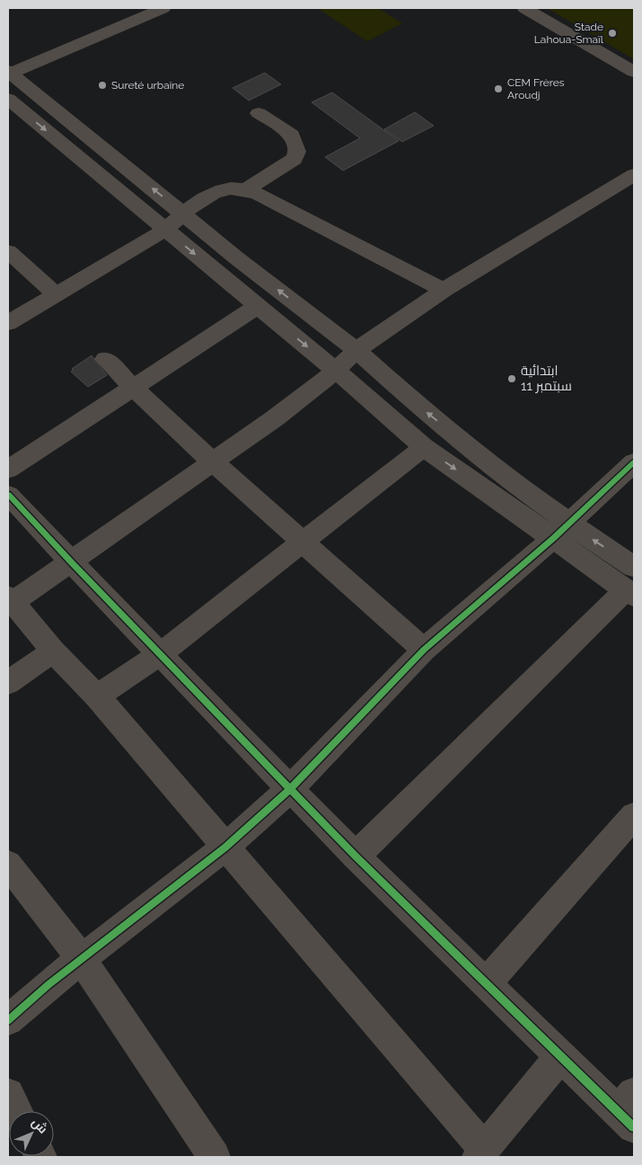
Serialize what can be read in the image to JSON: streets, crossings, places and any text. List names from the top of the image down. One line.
{"places":["Stade Lahoua-Smaïl","Sureté urbaine","CEM Frères Aroudj","ابتدائية 11 سبتمبر"],"north":"top right"}
